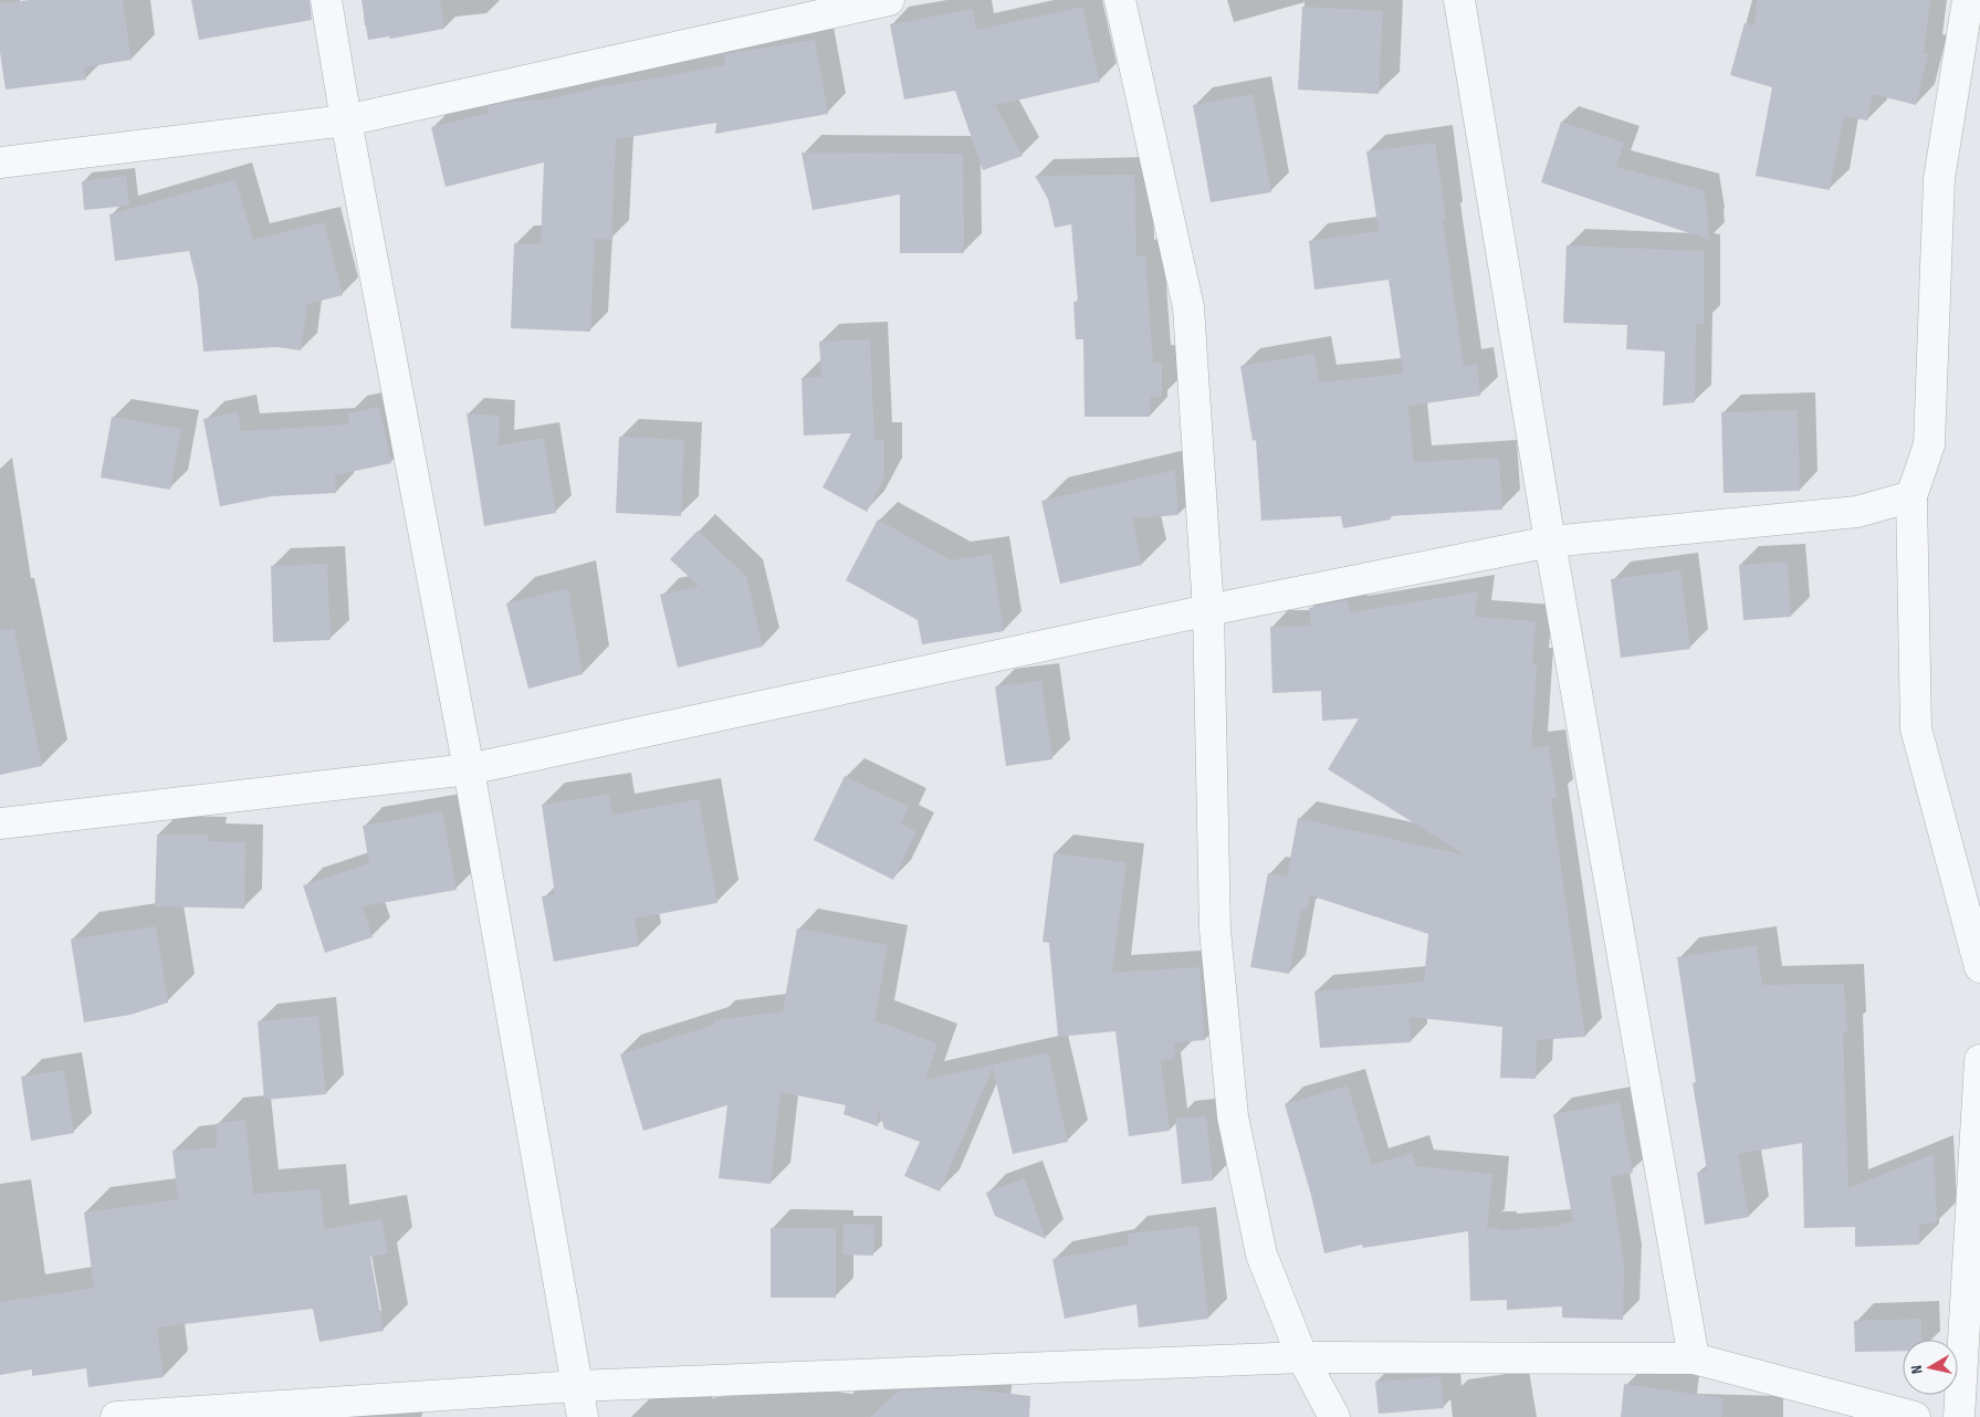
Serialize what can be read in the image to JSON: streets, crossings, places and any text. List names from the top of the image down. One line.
{"north":"left"}
